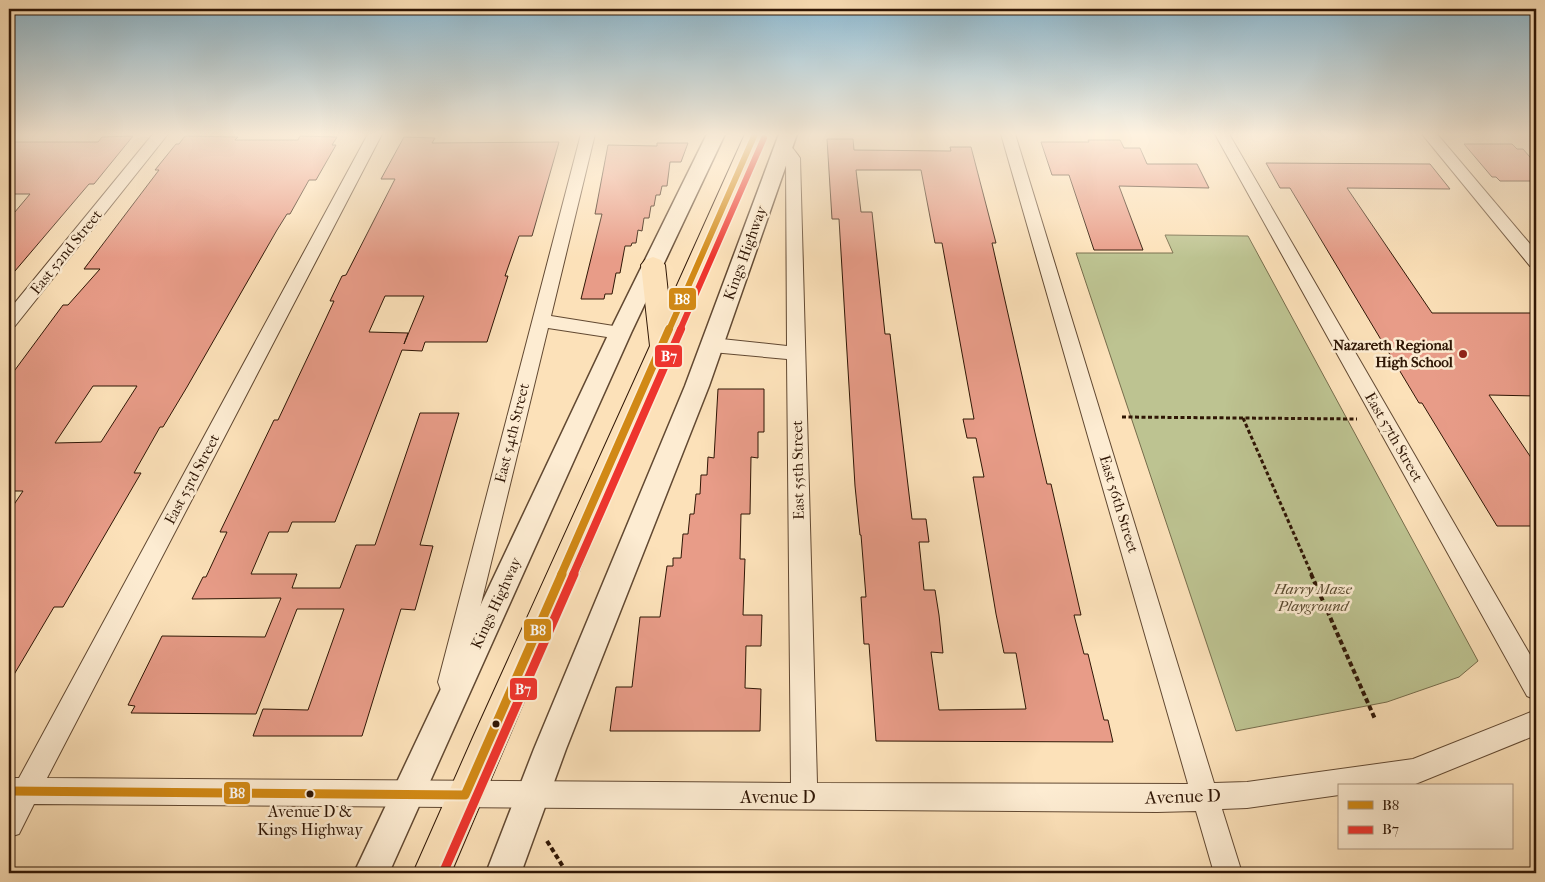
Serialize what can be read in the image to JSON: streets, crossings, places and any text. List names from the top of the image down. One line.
{"streets":{"street":["East 52nd Street","Kings Highway","East 54th Street","East 57th Street","East 55th Street","East 53rd Street","East 56th Street","Avenue D"]},"crossings":[["Kings Highway","East 54th Street"],["Kings Highway","Avenue D"],["East 55th Street","Avenue D"],["East 53rd Street","Avenue D"],["East 56th Street","Avenue D"]],"parks":["Harry Maze Playground"],"places":["Nazareth Regional High School","Avenue D & Kings Highway"],"lines":["transit line B8","transit line B7"],"legend":["B8","B7"]}
